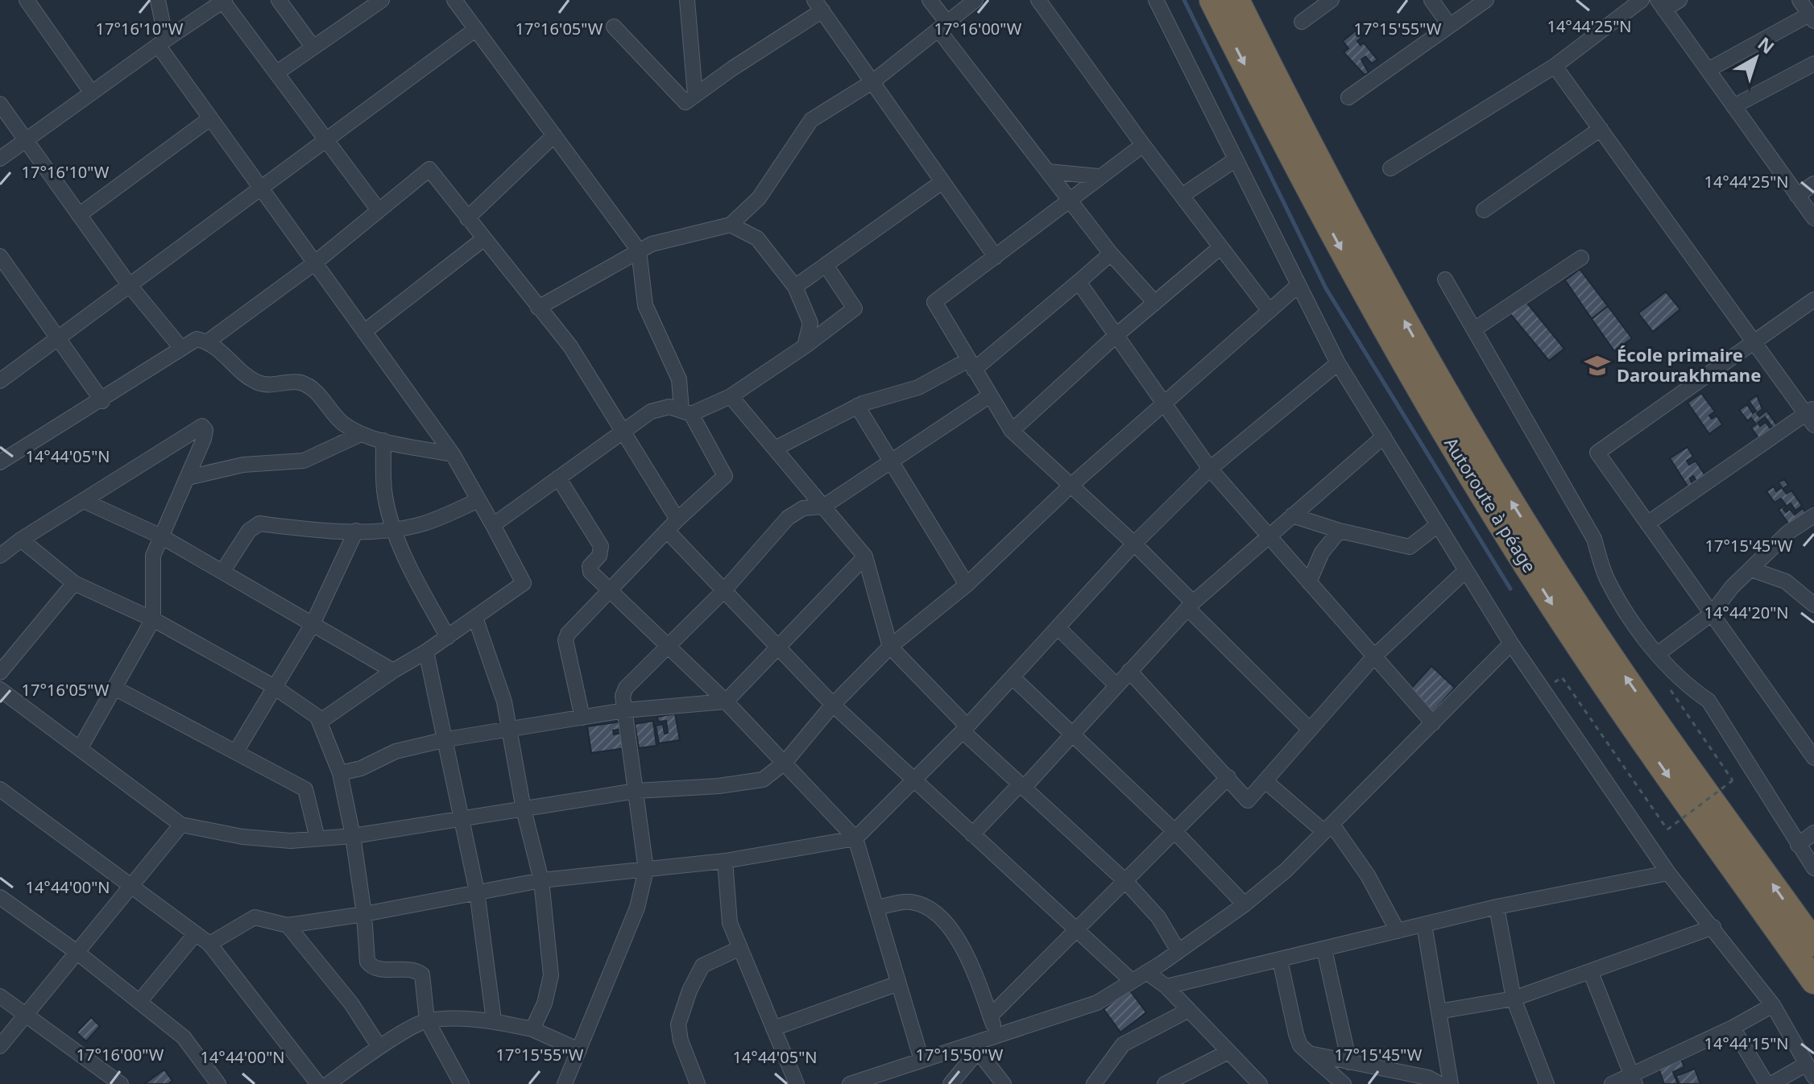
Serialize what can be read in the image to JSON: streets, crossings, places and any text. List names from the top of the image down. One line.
{"streets":{"highway":["Autoroute à péage"]},"places":{"school or university":["École primaire Darourakhmane"]},"north":"top right","coordinates":["14°44'25\"N","17°16'10\"W","17°16'00\"W","17°15'55\"W","17°16'05\"W","14°44'05\"N","17°15'45\"W","14°44'20\"N","14°44'00\"N","14°44'15\"N","17°15'50\"W"]}
